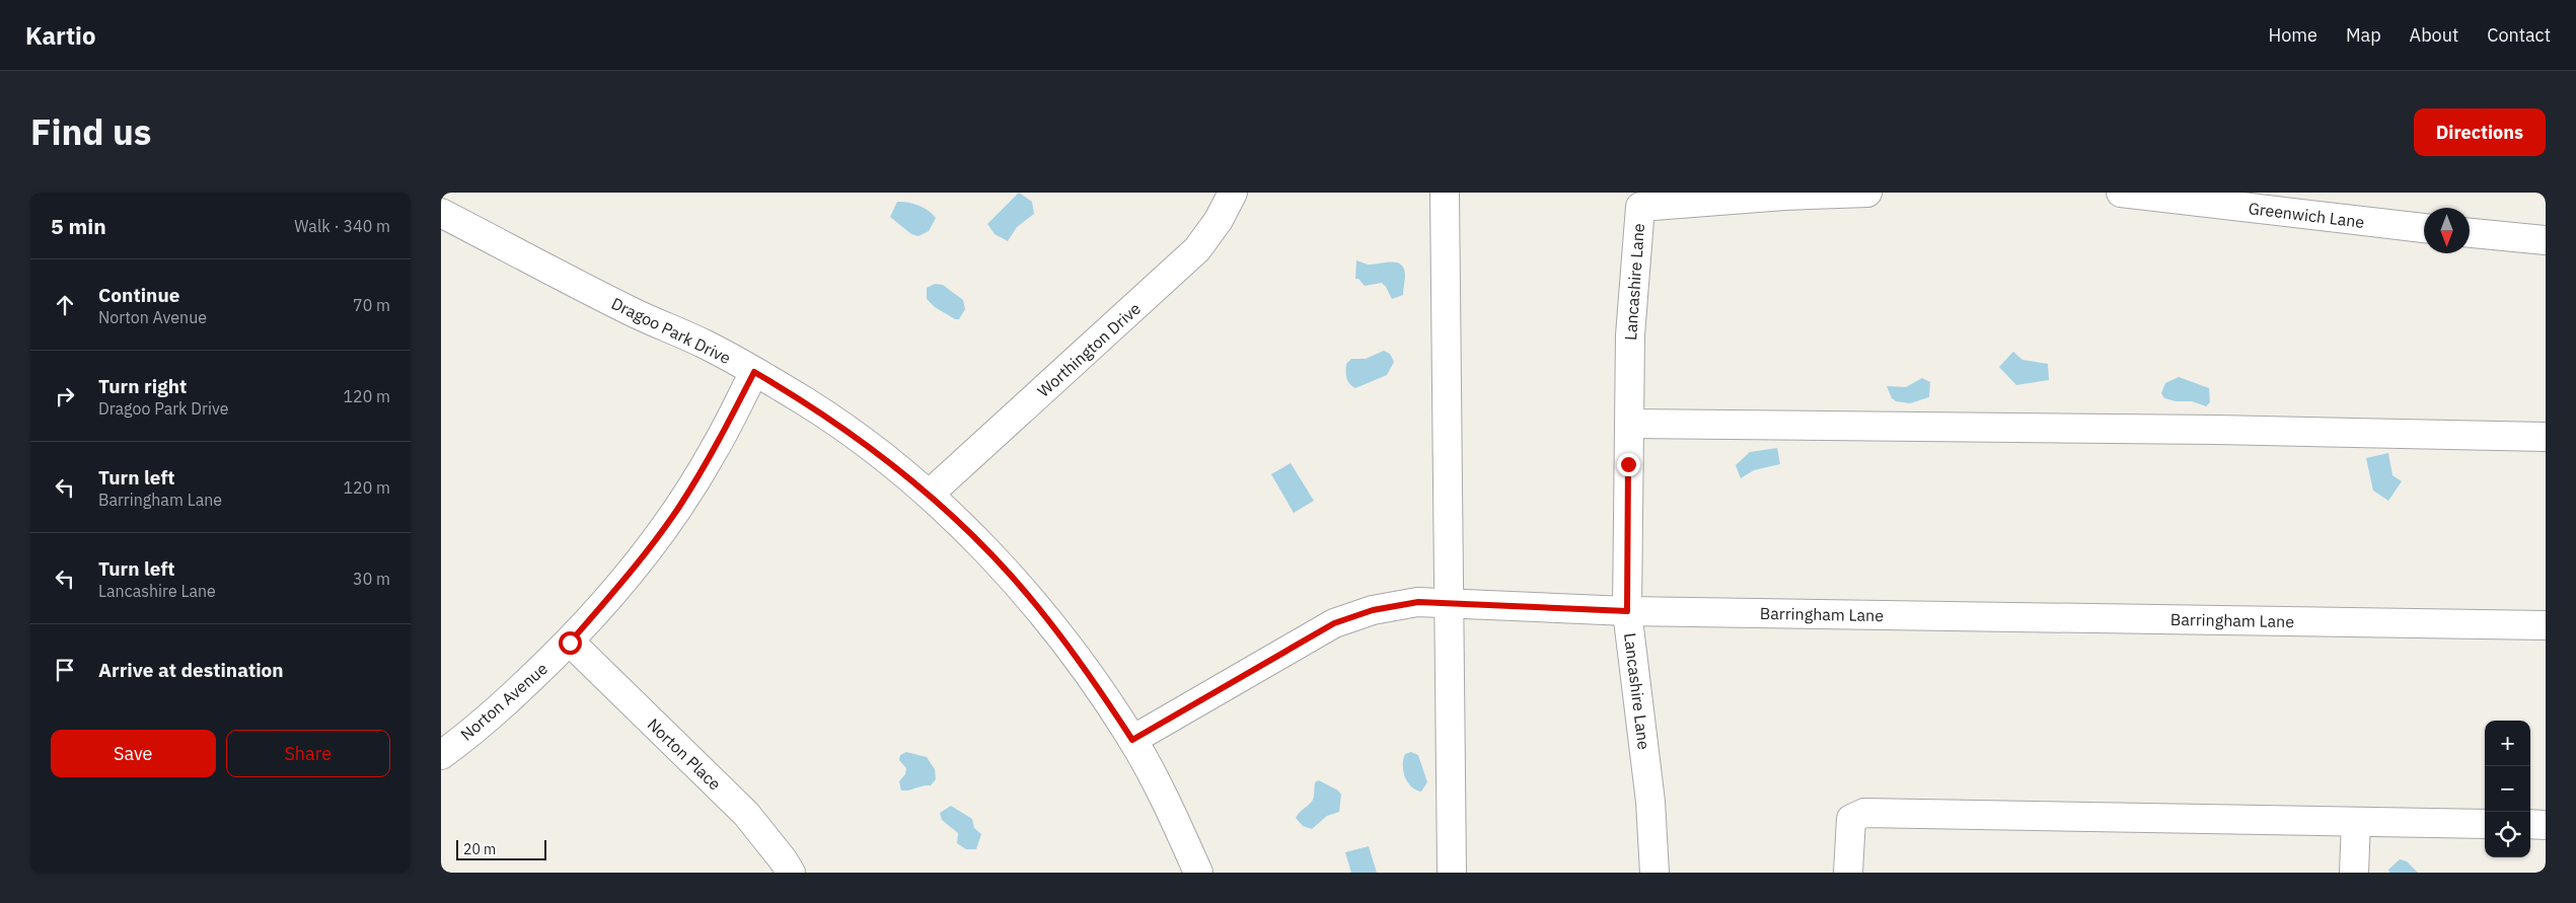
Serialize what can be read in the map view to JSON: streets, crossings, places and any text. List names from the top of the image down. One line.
{"streets":{"street":["Greenwich Lane","Lancashire Lane","Dragoo Park Drive","Worthington Drive","Barringham Lane","Norton Avenue","Norton Place"]},"crossings":[["Lancashire Lane","Barringham Lane"],["Dragoo Park Drive","Worthington Drive"],["Dragoo Park Drive","Barringham Lane"],["Dragoo Park Drive","Norton Avenue"],["Norton Avenue","Norton Place"]],"scale_bar":"20 m","north":"bottom","page":{"header":"Kartio","nav":["Home","Map","About","Contact"],"title":"Find us","buttons":["Directions",["Save","Share"]],"heading":["5 min","Walk · 340 m"],"list":[["Continue","Norton Avenue","70 m"],["Turn right","Dragoo Park Drive","120 m"],["Turn left","Barringham Lane","120 m"],["Turn left","Lancashire Lane","30 m"],"Arrive at destination"],"map_buttons":["+","−"],"scale":"20 m"}}
